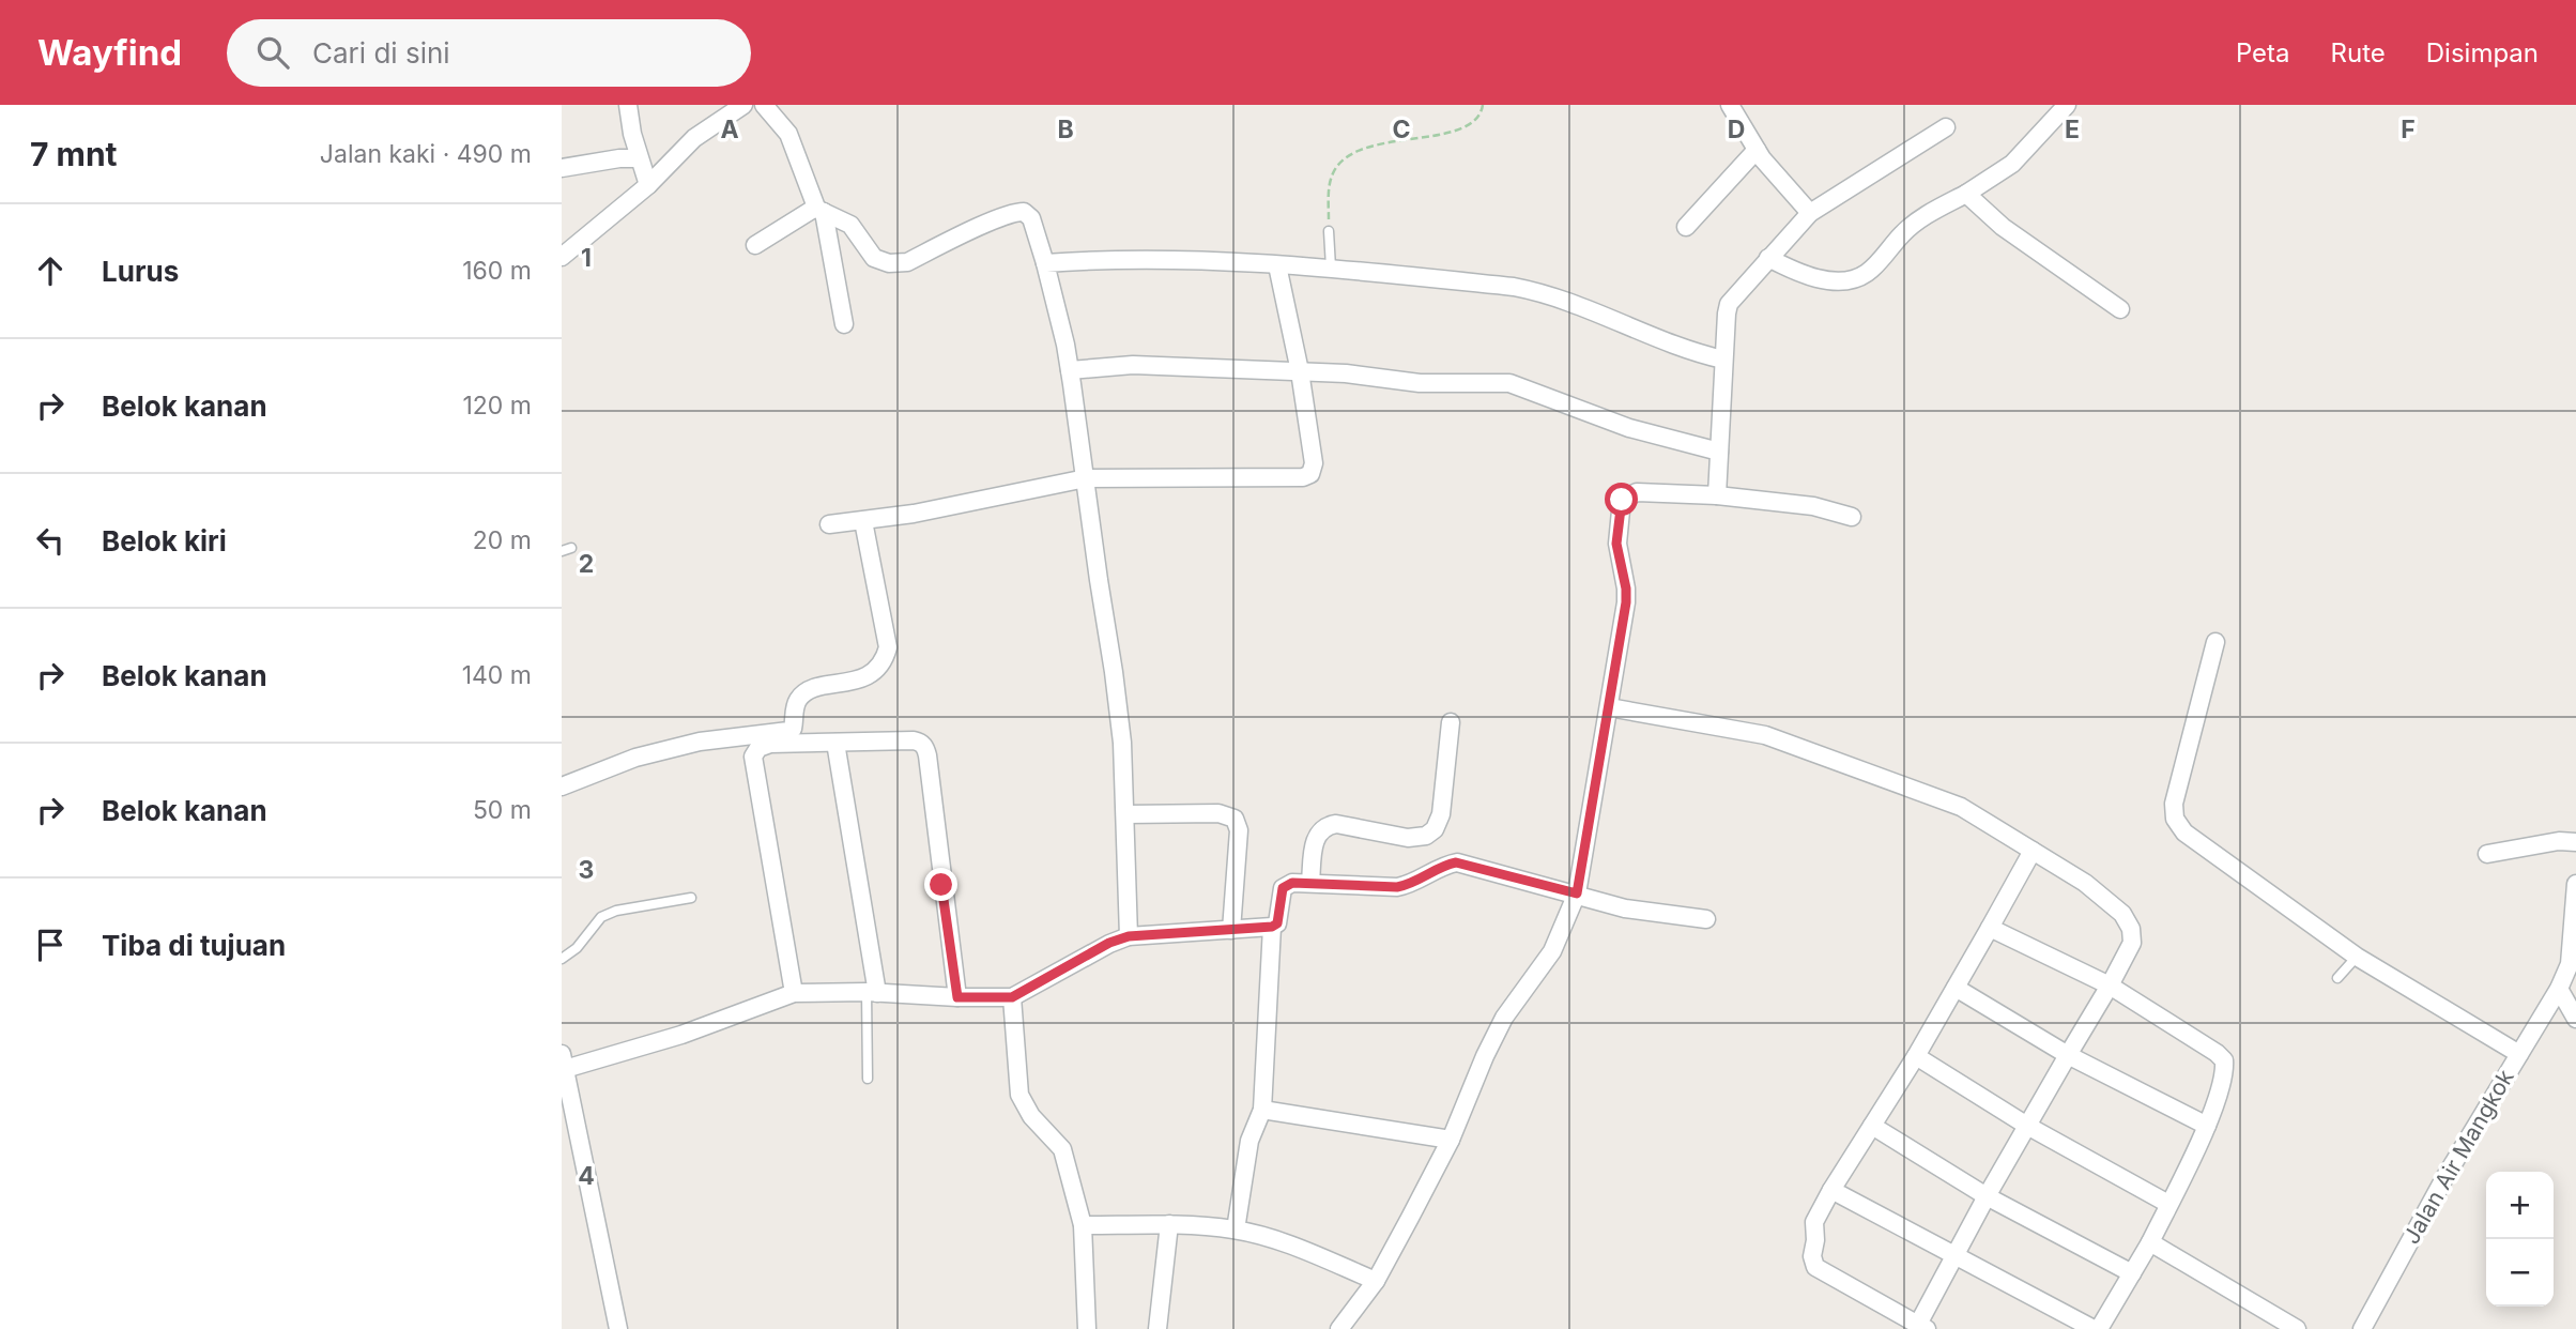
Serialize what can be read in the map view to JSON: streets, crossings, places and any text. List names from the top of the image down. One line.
{"streets":{"street":["Jalan Air Mangkok"]},"page":{"header":"Wayfind","search":"Cari di sini","nav":["Peta","Rute","Disimpan"],"heading":["7 mnt","Jalan kaki · 490 m"],"list":[["Lurus","160 m"],["Belok kanan","120 m"],["Belok kiri","20 m"],["Belok kanan","140 m"],["Belok kanan","50 m"],"Tiba di tujuan"],"map_buttons":["+","−"]},"grid":{"columns":["A","B","C","D","E","F"],"rows":["1","2","3","4"]}}
